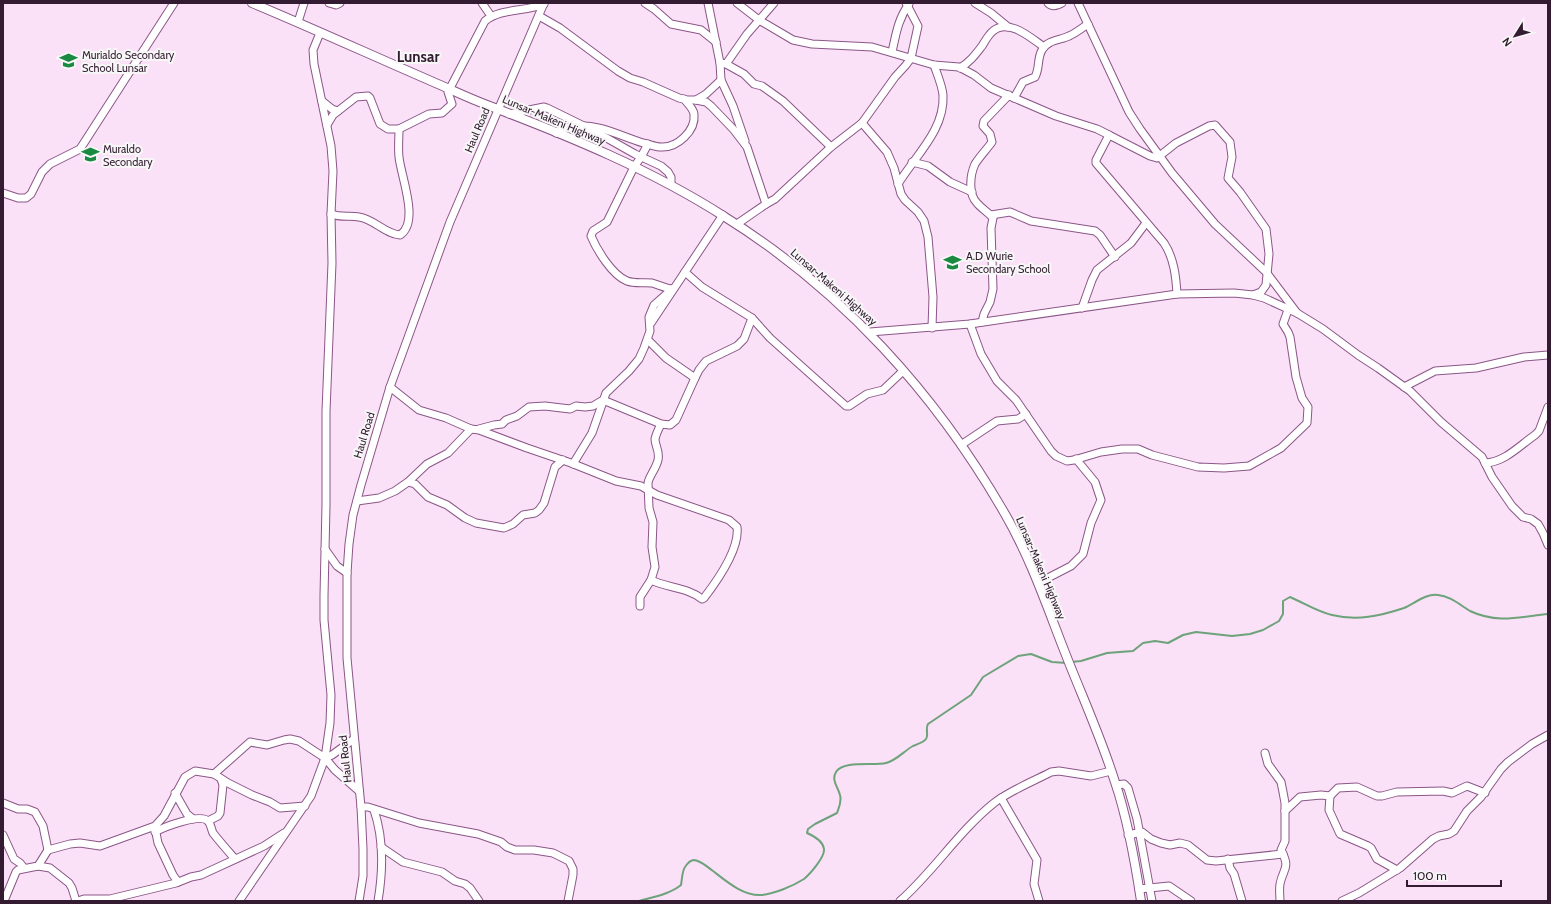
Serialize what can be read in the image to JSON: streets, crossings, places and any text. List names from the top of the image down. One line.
{"streets":{"main road":["Lunsar-Makeni Highway"],"street":["Haul Road"]},"crossings":[["Lunsar-Makeni Highway","Haul Road"]],"districts":["Lunsar"],"places":{"school or university":["Murialdo Secondary School Lunsar","Muraldo Secondary","A.D Wurie Secondary School"]},"scale_bar":"100 m","north":"bottom left"}
